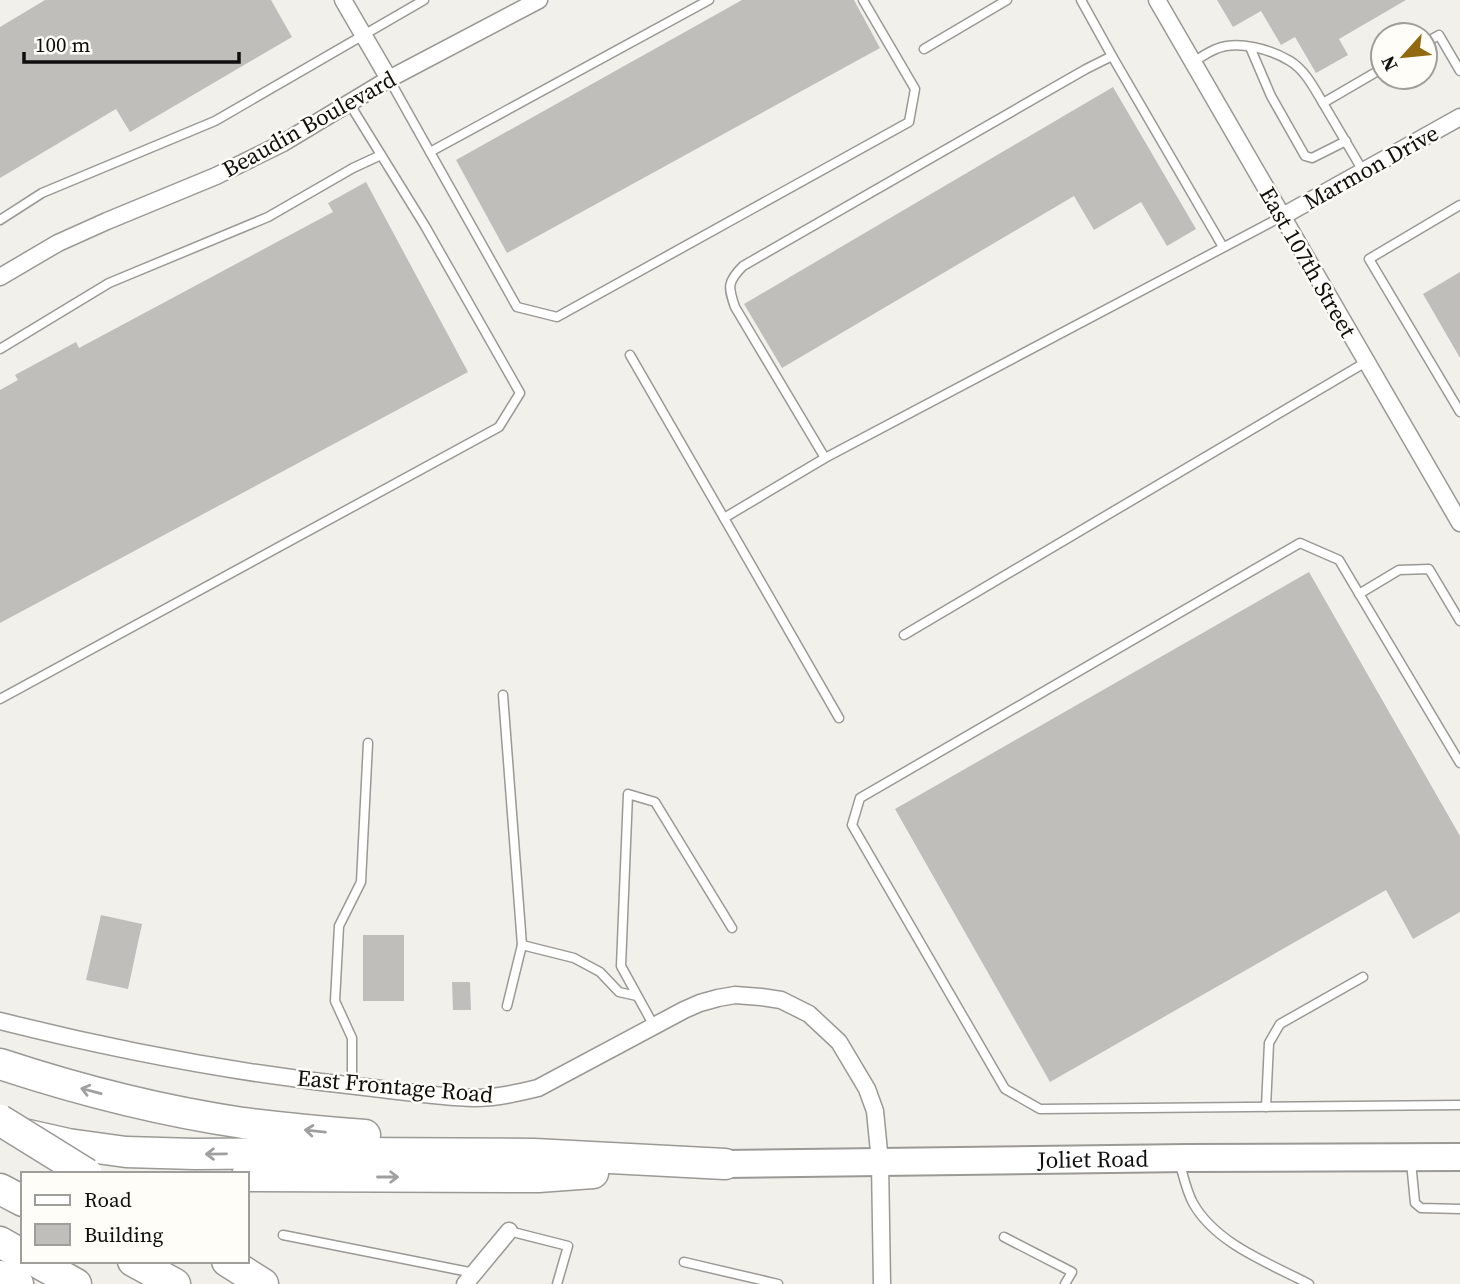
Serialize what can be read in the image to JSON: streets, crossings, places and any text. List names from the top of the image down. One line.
{"streets":{"main road":["Joliet Road"],"street":["Beaudin Boulevard","Marmon Drive","East 107th Street","East Frontage Road"]},"crossings":[["Marmon Drive","East 107th Street"],["East Frontage Road","Joliet Road"]],"legend":["Road","Building"],"scale_bar":"100 m","north":"bottom left"}
